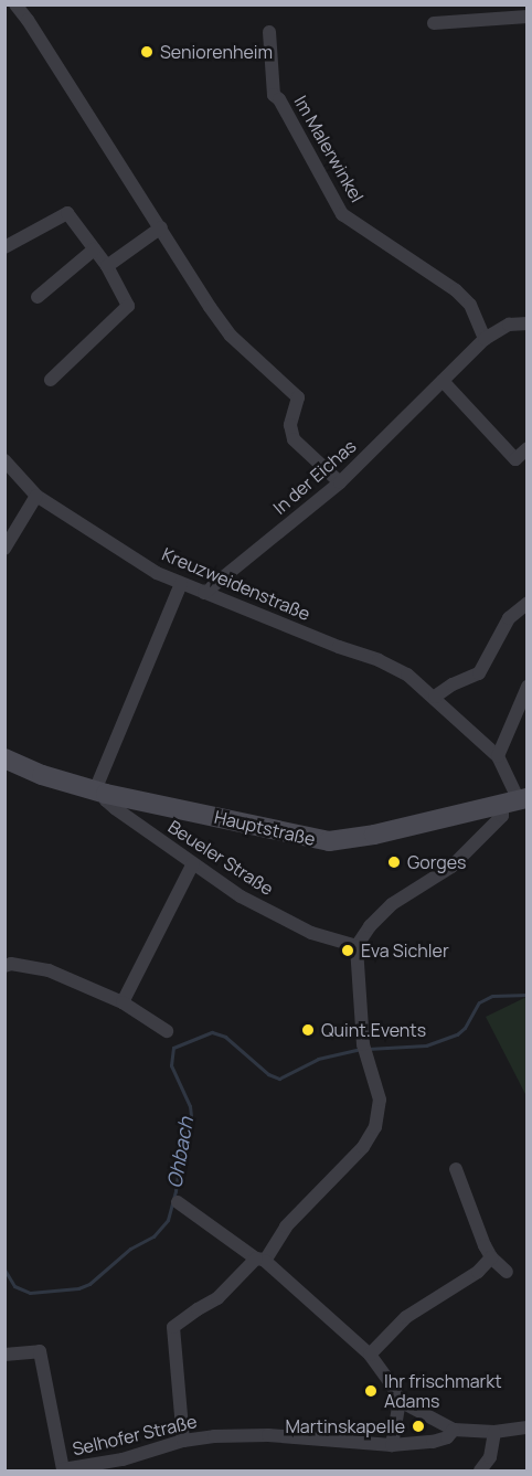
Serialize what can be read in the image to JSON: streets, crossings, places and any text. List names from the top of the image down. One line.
{"streets":{"main road":["Hauptstraße"],"street":["Im Malerwinkel","In der Eichas","Kreuzweidenstraße","Beueler Straße","Selhofer Straße"]},"crossings":[["Im Malerwinkel","In der Eichas"],["In der Eichas","Kreuzweidenstraße"],["Kreuzweidenstraße","Hauptstraße"],["Hauptstraße","Beueler Straße"]],"water":["Ohbach"],"places":["Seniorenheim","Gorges","Eva Sichler","Quint.Events","Ihr frischmarkt Adams","Martinskapelle"]}
